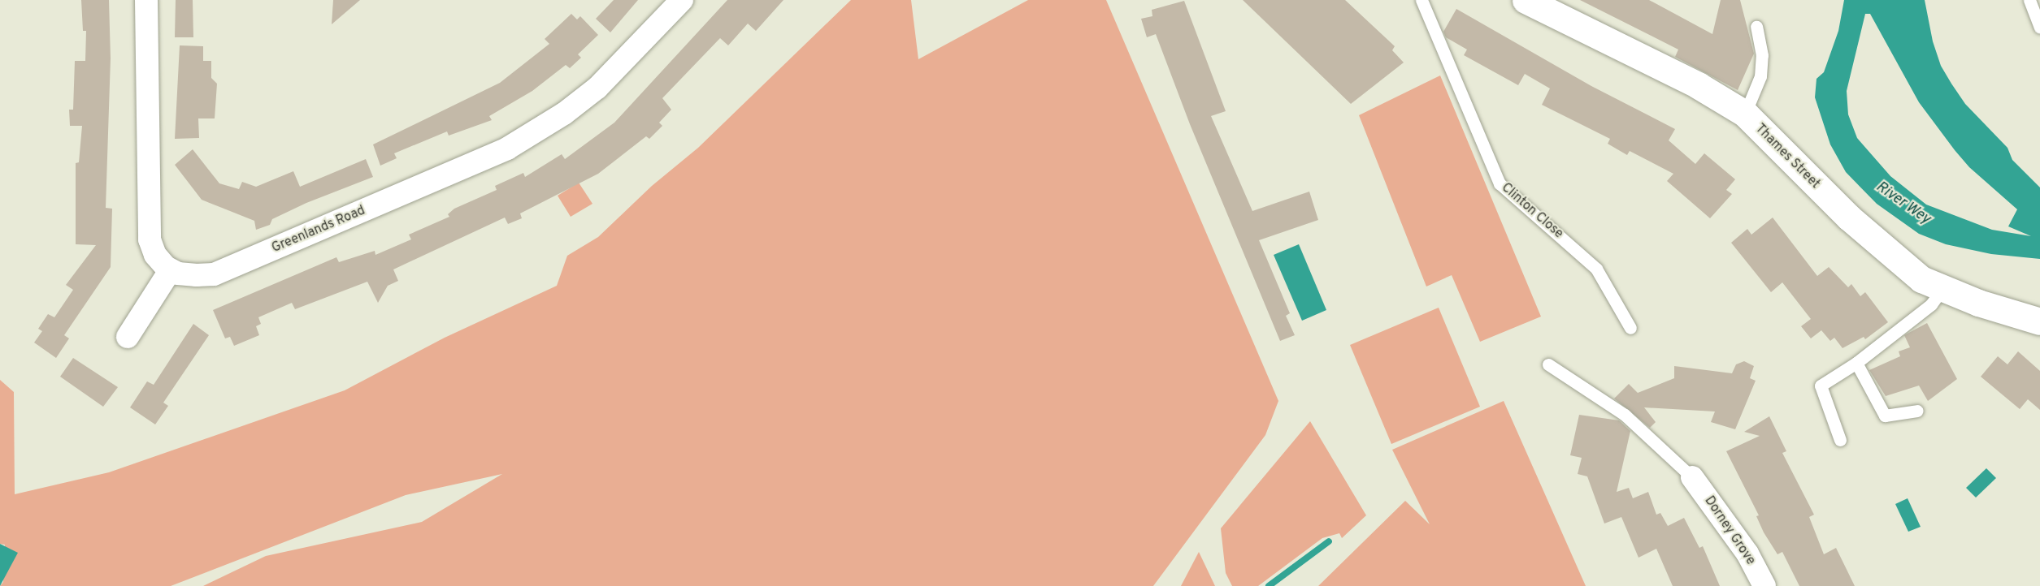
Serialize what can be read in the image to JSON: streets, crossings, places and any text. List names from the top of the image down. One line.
{"streets":{"street":["Thames Street","Greenlands Road","Dorney Grove"],"lane":["Clinton Close"]},"water":["River Wey"]}
